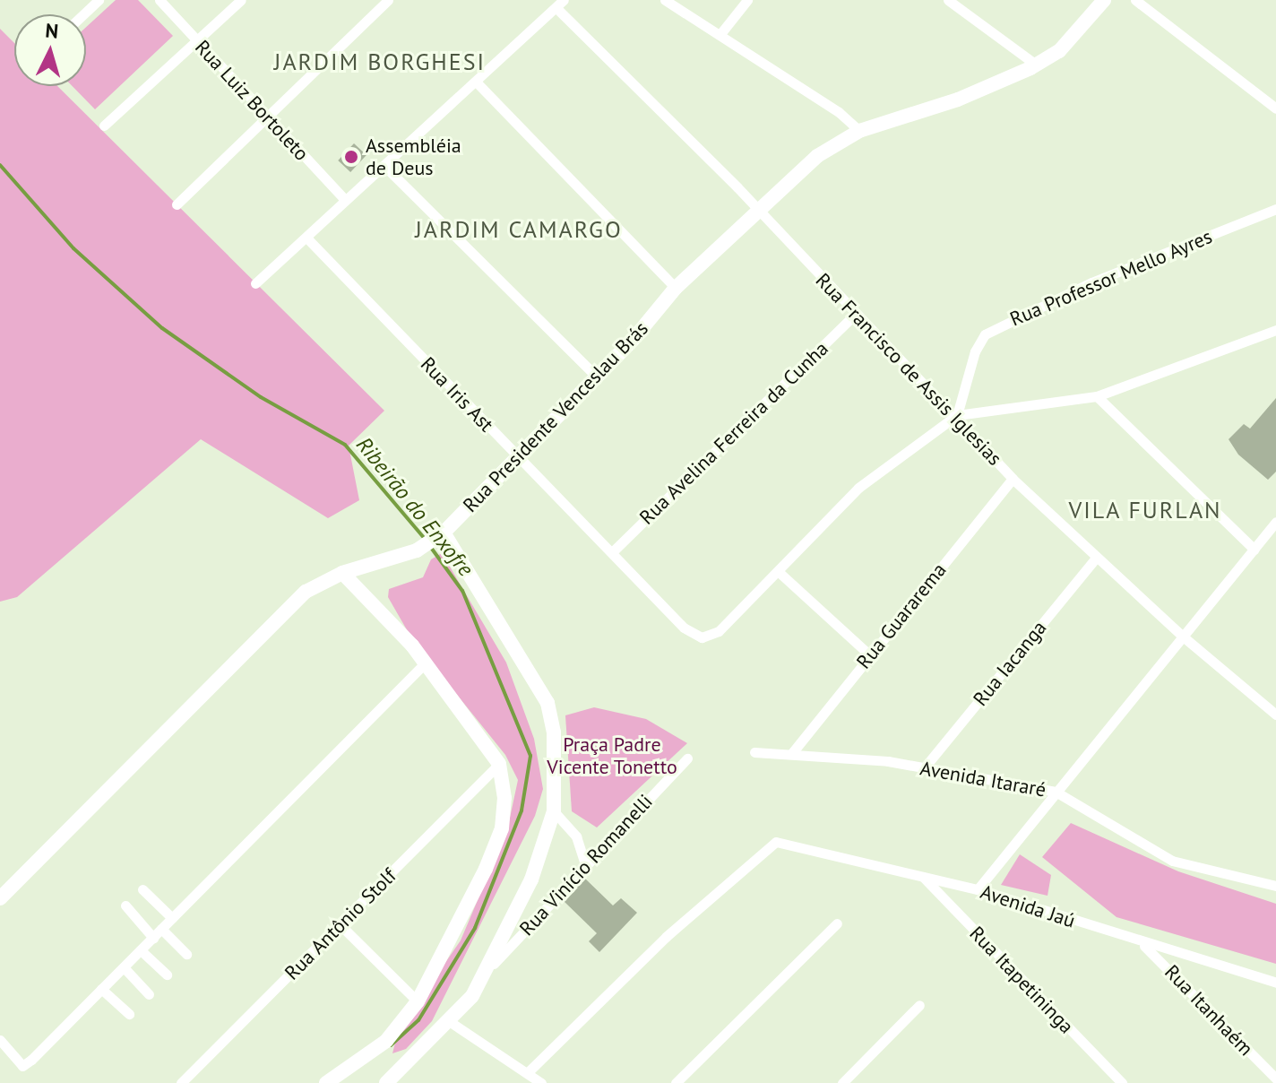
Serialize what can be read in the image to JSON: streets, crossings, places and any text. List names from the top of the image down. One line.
{"streets":{"street":["Rua Luiz Bortoleto","Rua Professor Mello Ayres","Rua Francisco de Assis Iglesias","Rua Iris Ast","Rua Presidente Venceslau Brás","Rua Avelina Ferreira da Cunha","Rua Guararema","Rua Iacanga","Avenida Itararé","Rua Vinício Romanelli","Avenida Jaú","Rua Antônio Stolf","Rua Itapetininga","Rua Itanhaém"]},"crossings":[["Rua Professor Mello Ayres","Rua Francisco de Assis Iglesias"],["Rua Francisco de Assis Iglesias","Rua Presidente Venceslau Brás"],["Rua Francisco de Assis Iglesias","Rua Avelina Ferreira da Cunha"],["Rua Francisco de Assis Iglesias","Rua Guararema"],["Rua Francisco de Assis Iglesias","Rua Iacanga"],["Rua Iris Ast","Rua Presidente Venceslau Brás"],["Rua Iris Ast","Rua Avelina Ferreira da Cunha"],["Rua Guararema","Avenida Itararé"],["Rua Iacanga","Avenida Itararé"],["Avenida Jaú","Rua Itapetininga"],["Avenida Jaú","Rua Itanhaém"]],"districts":["JARDIM BORGHESI","JARDIM CAMARGO","VILA FURLAN"],"water":["Ribeirão do Enxofre"],"parks":["Praça Padre Vicente Tonetto"],"places":["Assembléia de Deus"],"north":"top"}
